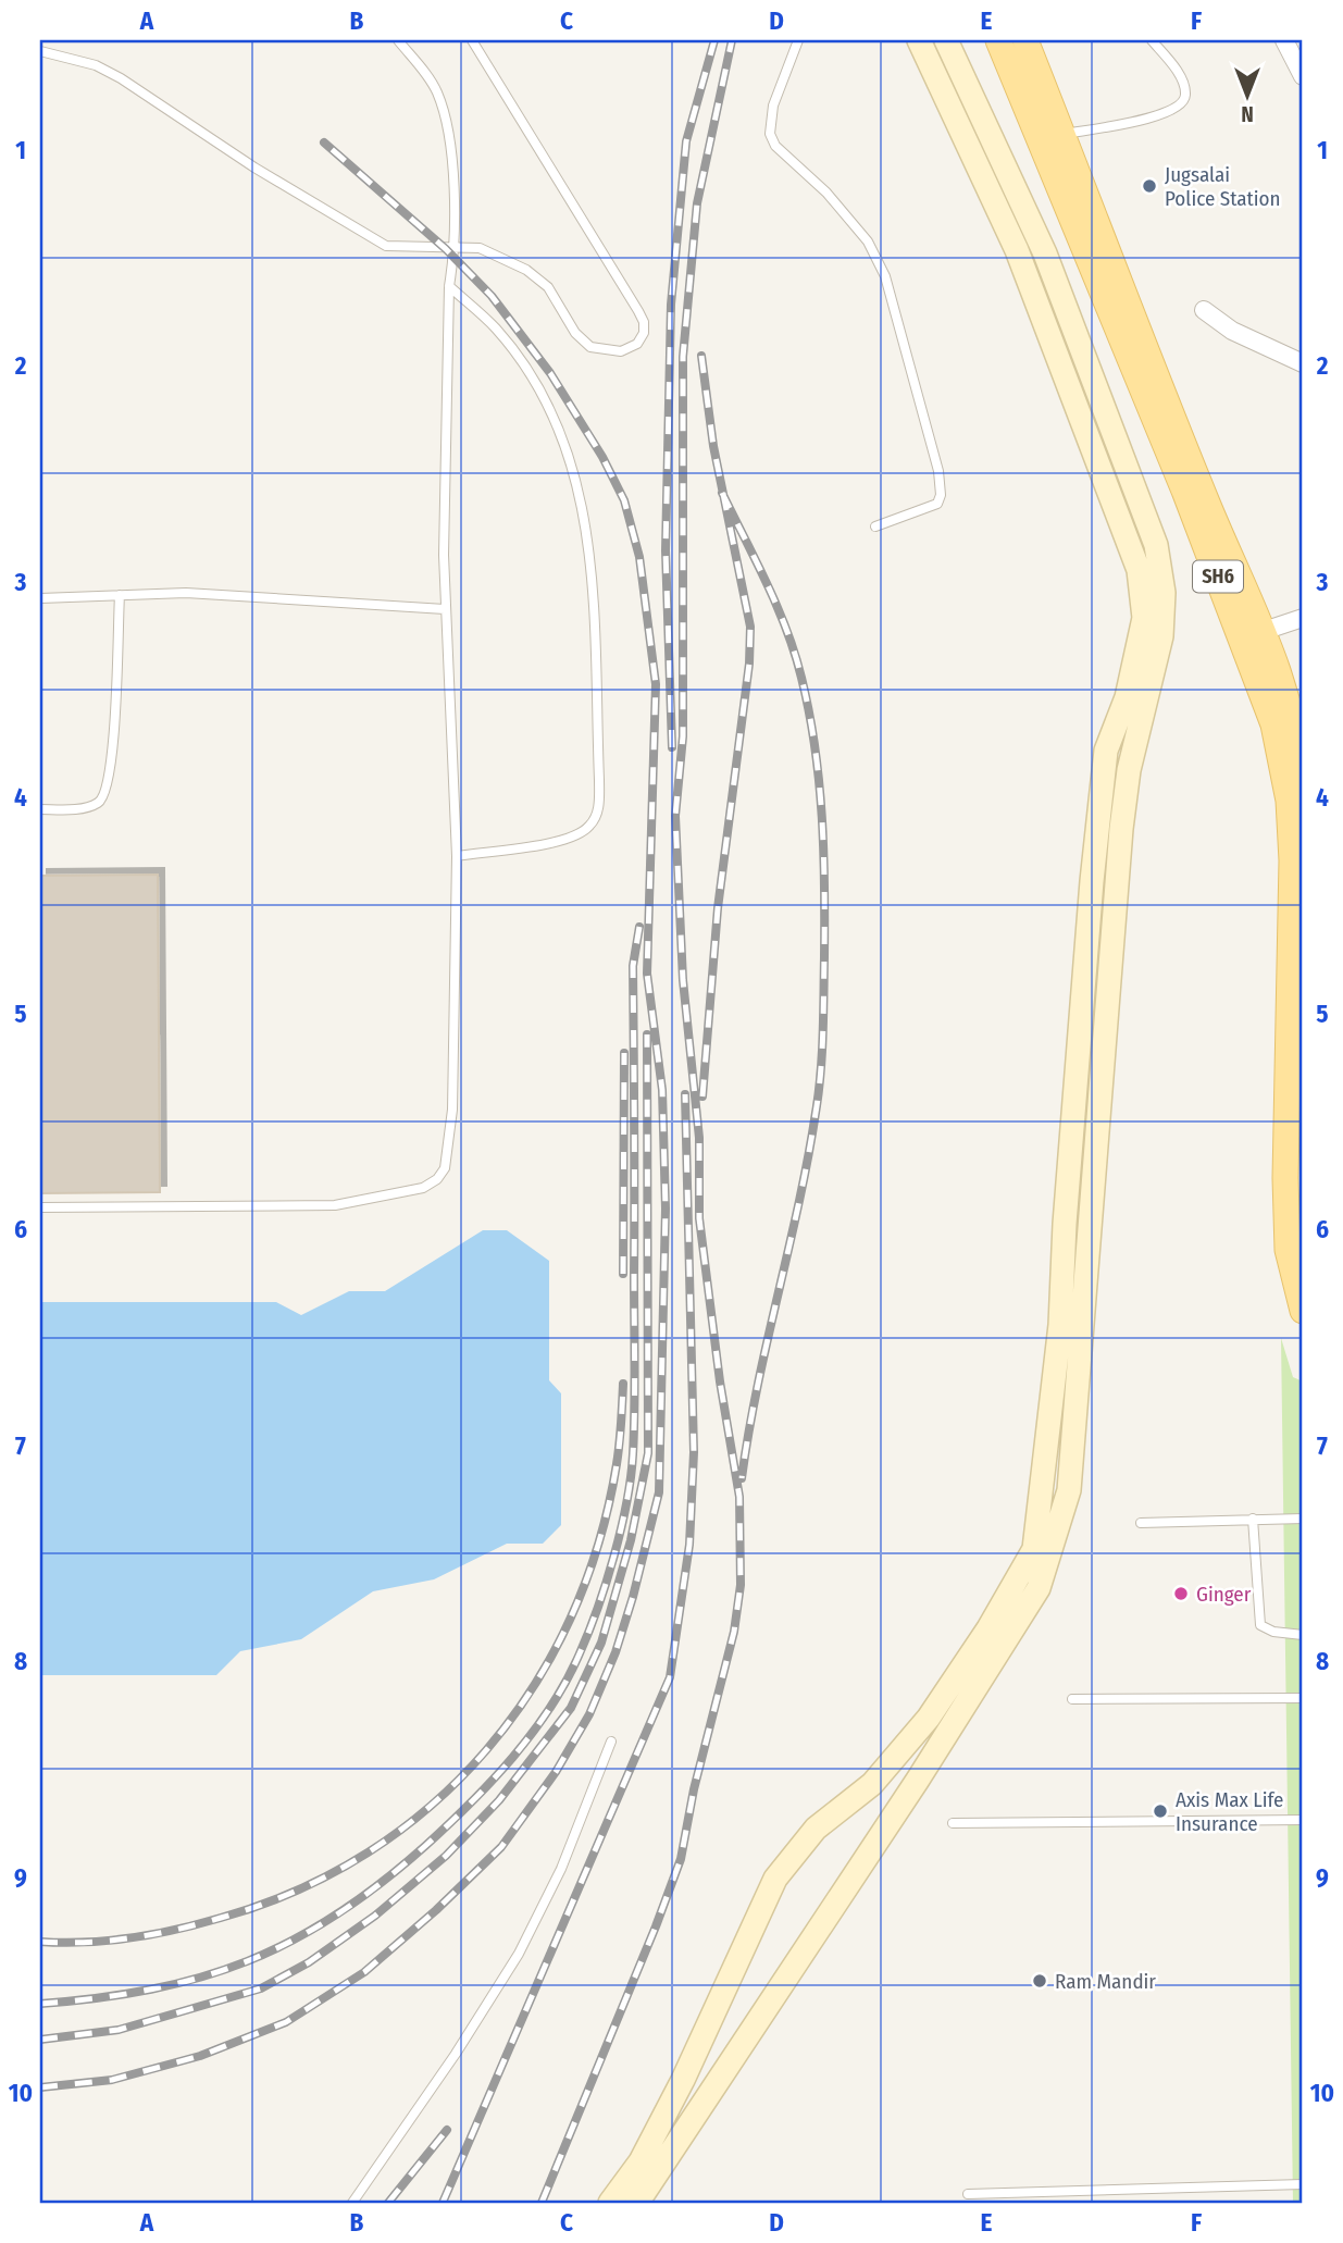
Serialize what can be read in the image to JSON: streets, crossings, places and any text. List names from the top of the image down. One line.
{"streets":{"main road":["SH6"]},"places":["Jugsalai Police Station","Ginger","Axis Max Life Insurance","Ram Mandir"],"north":"bottom","grid":{"columns":["A","B","C","D","E","F"],"rows":["1","2","3","4","5","6","7","8","9","10"]}}
